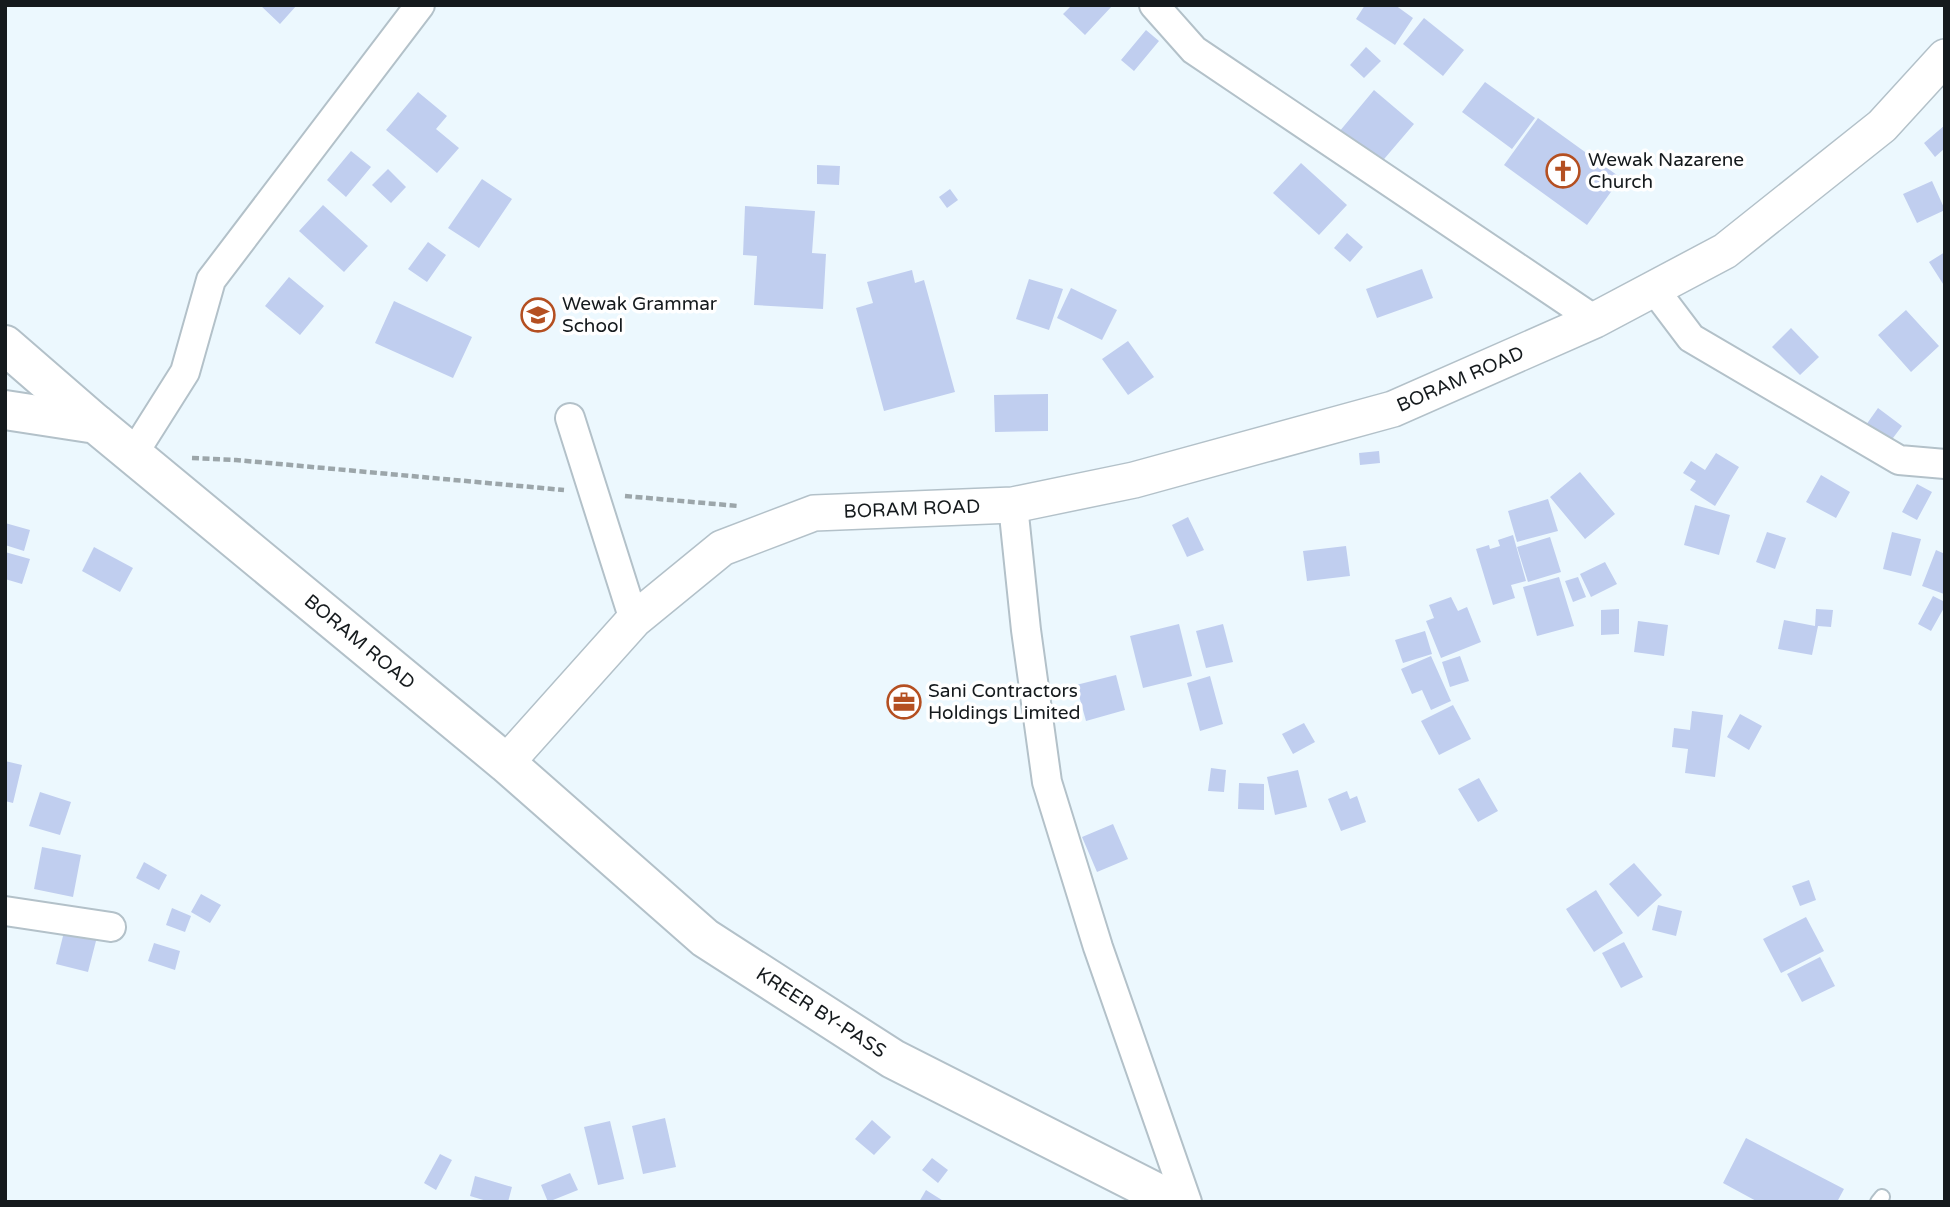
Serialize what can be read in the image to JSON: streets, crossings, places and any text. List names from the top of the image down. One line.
{"streets":{"main road":["BORAM ROAD","KREER BY-PASS"]},"crossings":[["BORAM ROAD","KREER BY-PASS"]],"places":{"church":["Wewak Nazarene Church"],"school or university":["Wewak Grammar School"],"office":["Sani Contractors Holdings Limited"]}}
